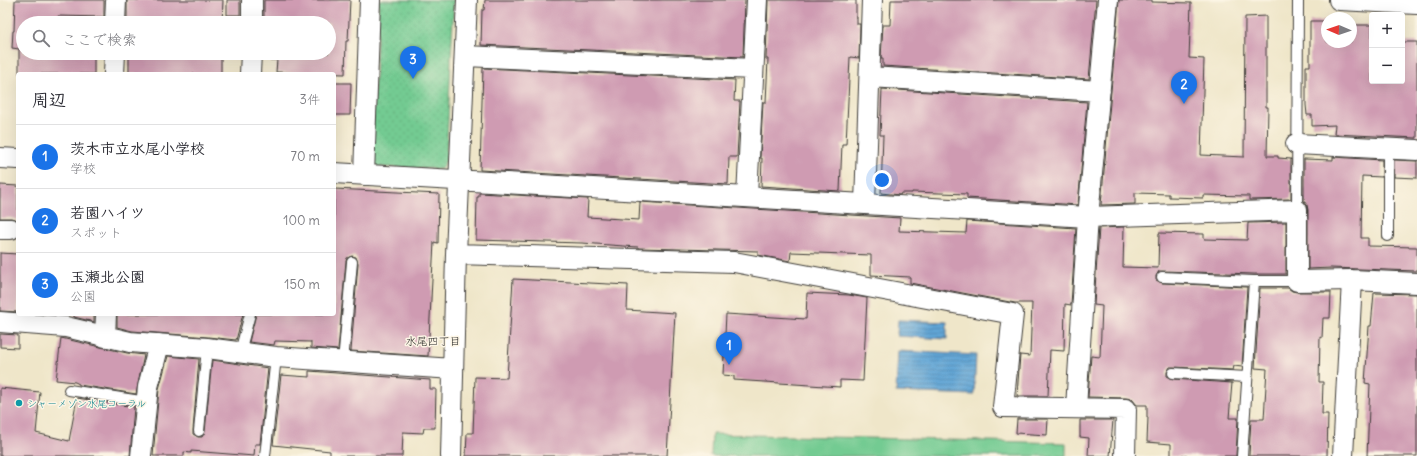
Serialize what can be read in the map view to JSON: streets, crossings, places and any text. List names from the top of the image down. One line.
{"districts":["水尾四丁目"],"places":["シャーメゾン水尾コーラル"],"north":"left","page":{"map_buttons":["+","−"],"search":"ここで検索","pins":["3","2","1"],"heading":["周辺","3件"],"list":[{"mark":"1","name":"茨木市立水尾小学校","note":"学校","value":"70 m"},{"mark":"2","name":"若園ハイツ","note":"スポット","value":"100 m"},{"mark":"3","name":"玉瀬北公園","note":"公園","value":"150 m"}]}}
